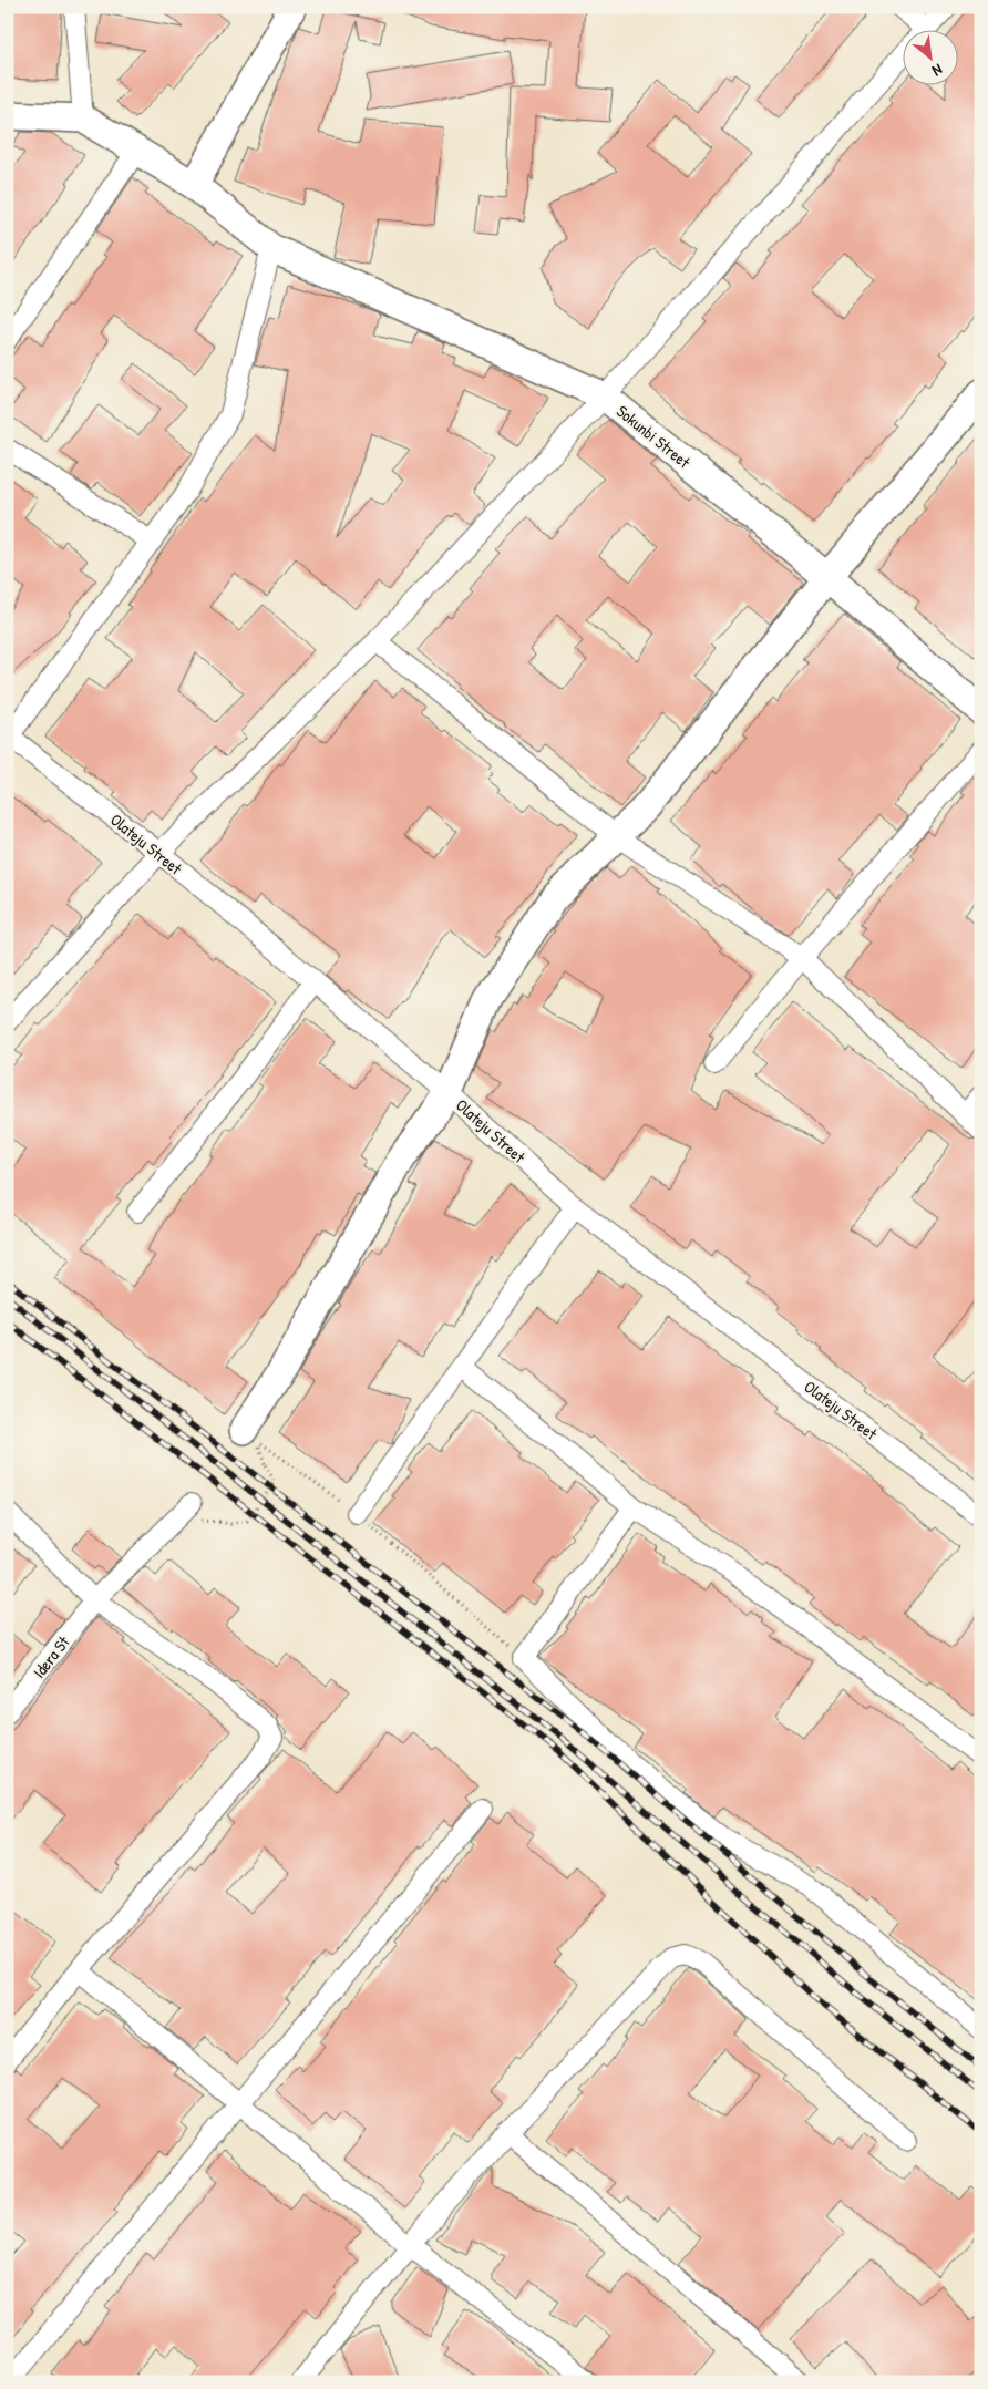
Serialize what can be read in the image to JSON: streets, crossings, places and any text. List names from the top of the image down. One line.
{"streets":{"street":["Sokunbi Street","Olateju Street","Idera St"]},"north":"bottom right"}
